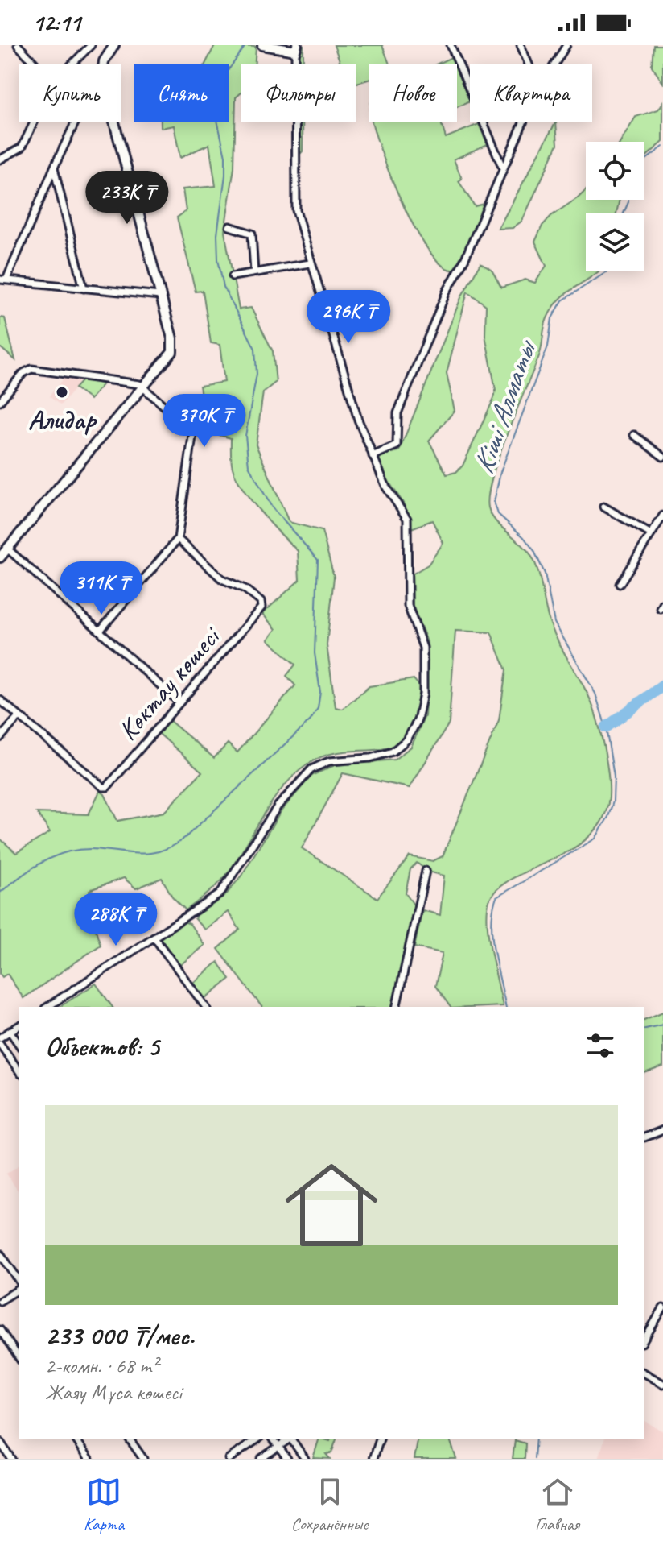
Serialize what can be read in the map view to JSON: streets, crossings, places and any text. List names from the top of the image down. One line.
{"streets":{"street":["Көктау көшесі"]},"water":["Кіші Алматы"],"places":["Алидар"],"page":{"status":"12:11","chip":["Купить","Снять","Фильтры","Новое","Квартира"],"price":["233K ₸","296K ₸","370K ₸","311K ₸","288K ₸"],"heading":"Объектов: 5","list":[{"name":"233 000 ₸/мес.","note":"2-комн. · 68 m² · Жаяу Мұса көшесі"}],"tabs":["Карта","Сохранённые","Главная"]}}
